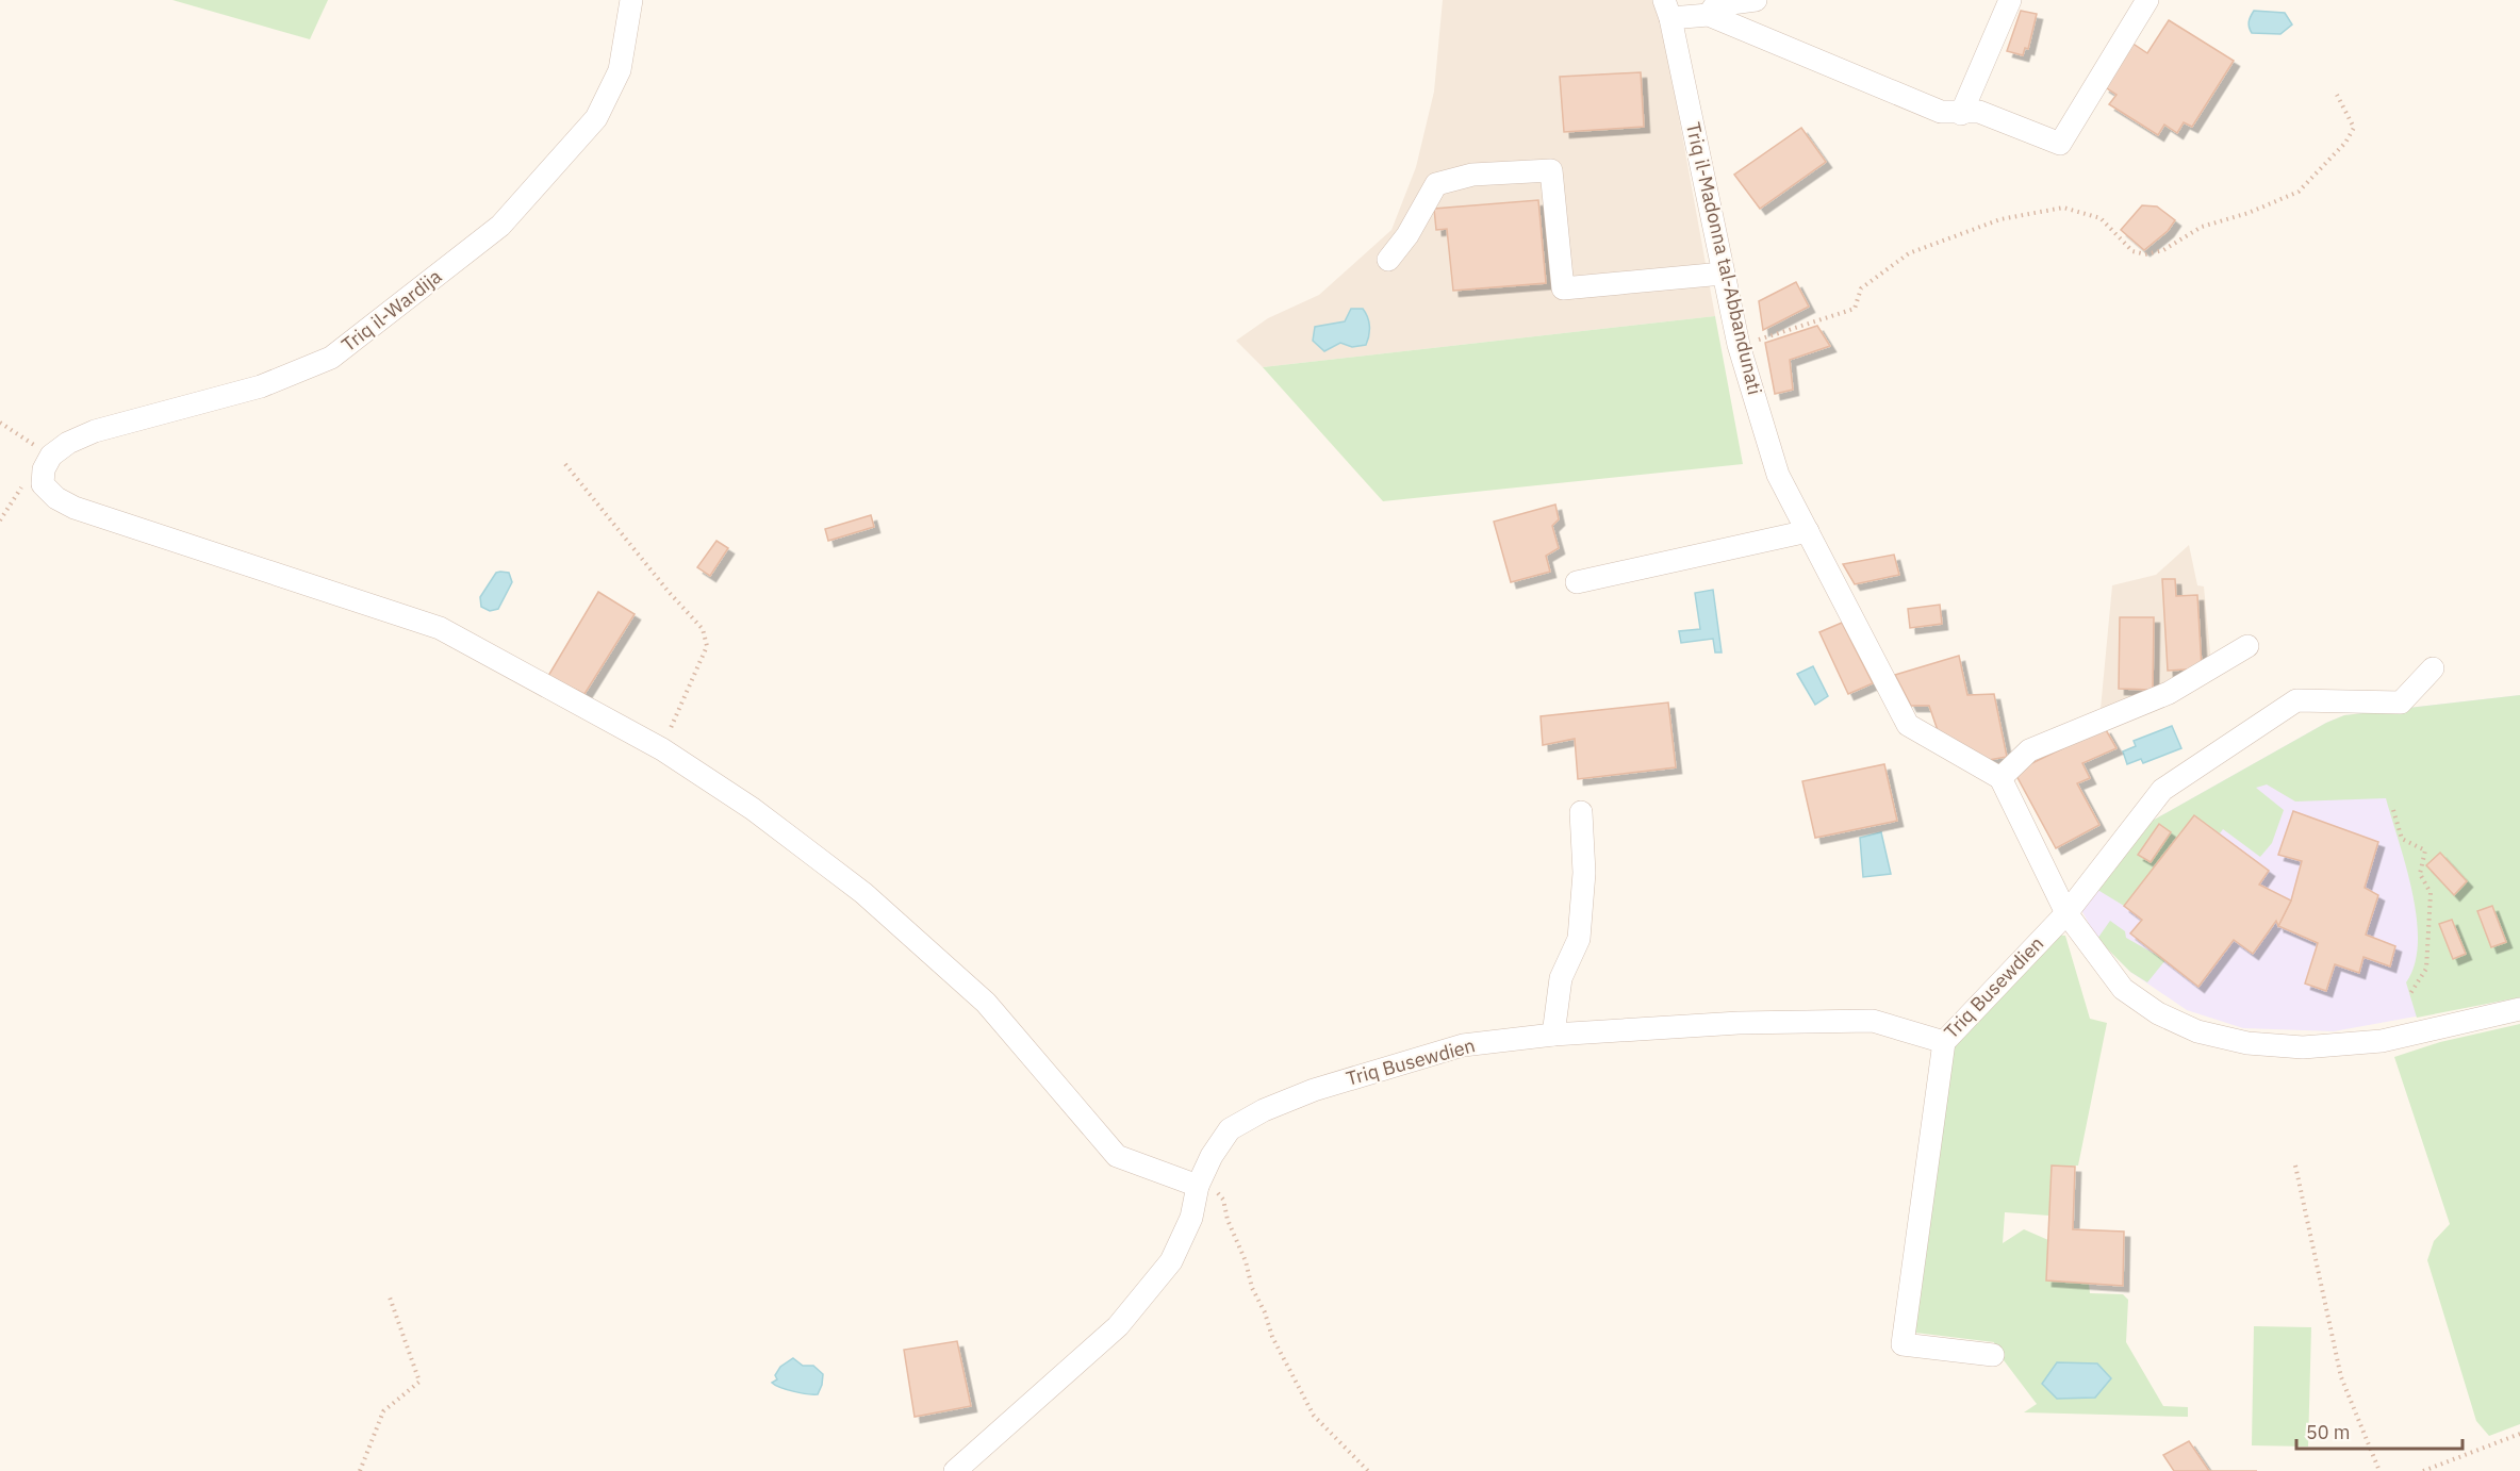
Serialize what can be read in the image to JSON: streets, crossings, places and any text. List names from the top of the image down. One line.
{"streets":{"street":["Triq il-Madonna tal-Abbandunati","Triq il-Wardija","Triq Busewdien"]},"scale_bar":"50 m"}
